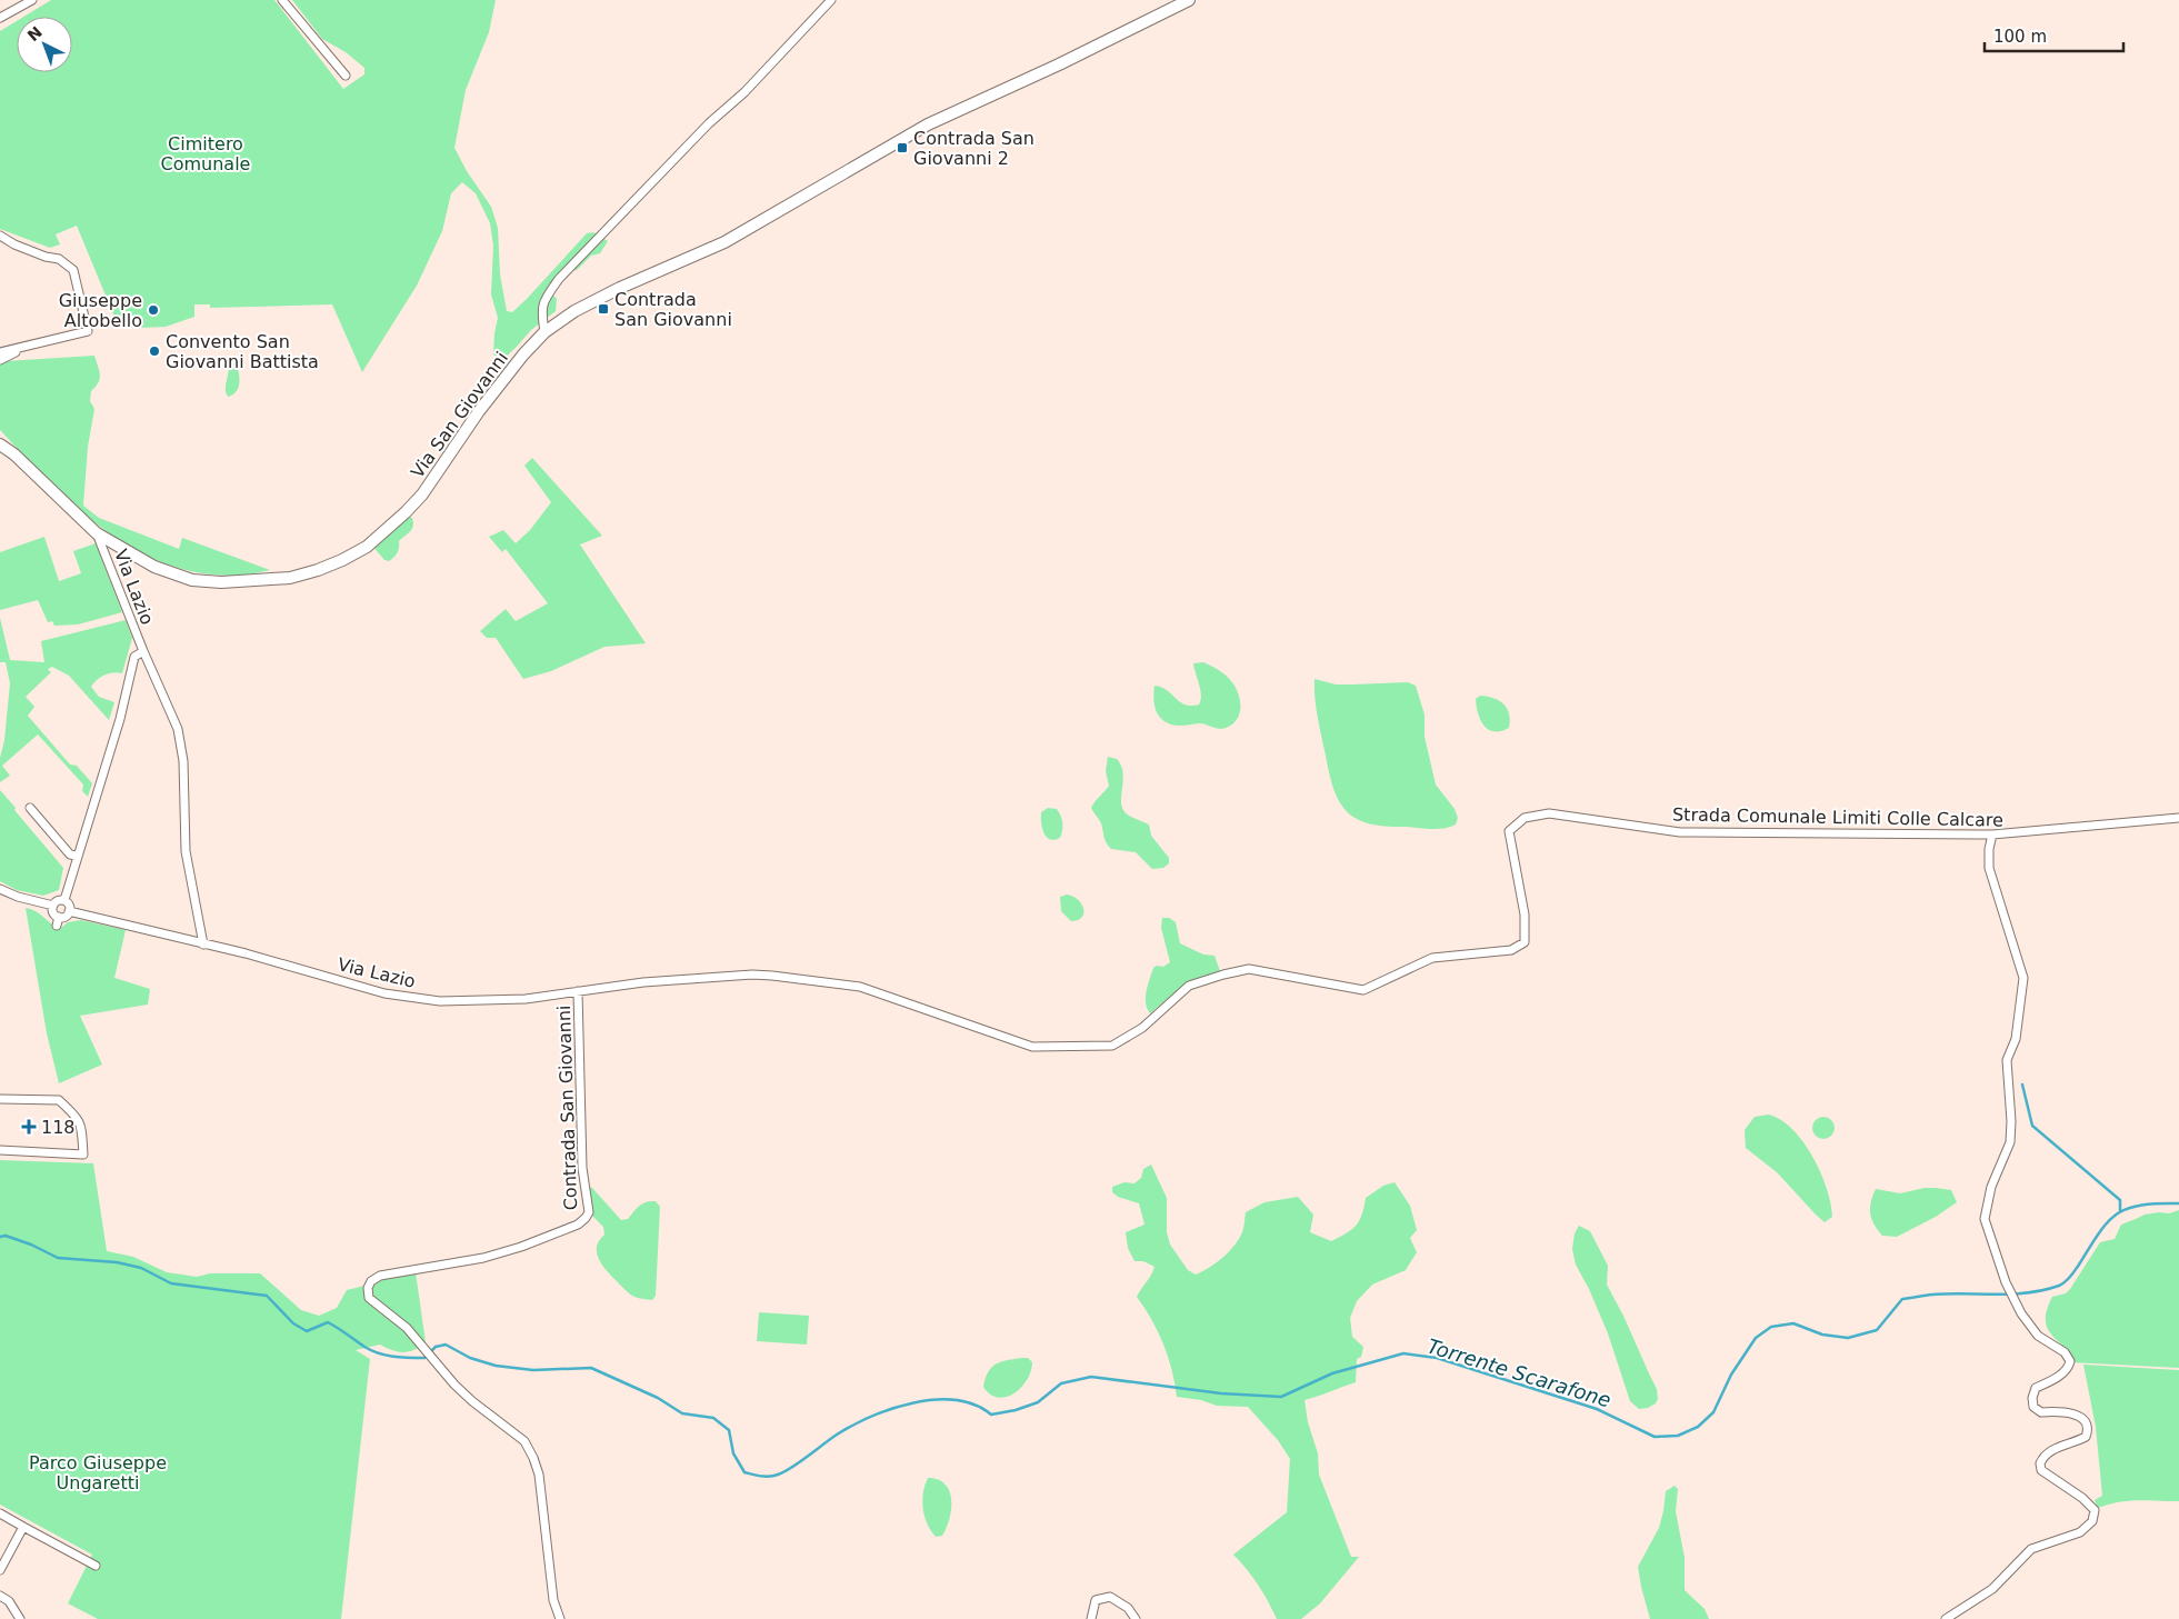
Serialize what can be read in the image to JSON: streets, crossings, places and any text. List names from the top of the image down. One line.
{"streets":{"main road":["Via San Giovanni"],"street":["Via Lazio","Strada Comunale Limiti Colle Calcare","Contrada San Giovanni"]},"crossings":[["Via San Giovanni","Via Lazio"],["Via Lazio","Strada Comunale Limiti Colle Calcare"],["Via Lazio","Contrada San Giovanni"],["Strada Comunale Limiti Colle Calcare","Contrada San Giovanni"]],"water":["Torrente Scarafone"],"parks":["Cimitero Comunale","Parco Giuseppe Ungaretti"],"places":{"transit":["Contrada San Giovanni 2","Contrada San Giovanni"],"other":["Giuseppe Altobello","Convento San Giovanni Battista"],"health":["118"]},"scale_bar":"100 m","north":"top left"}
